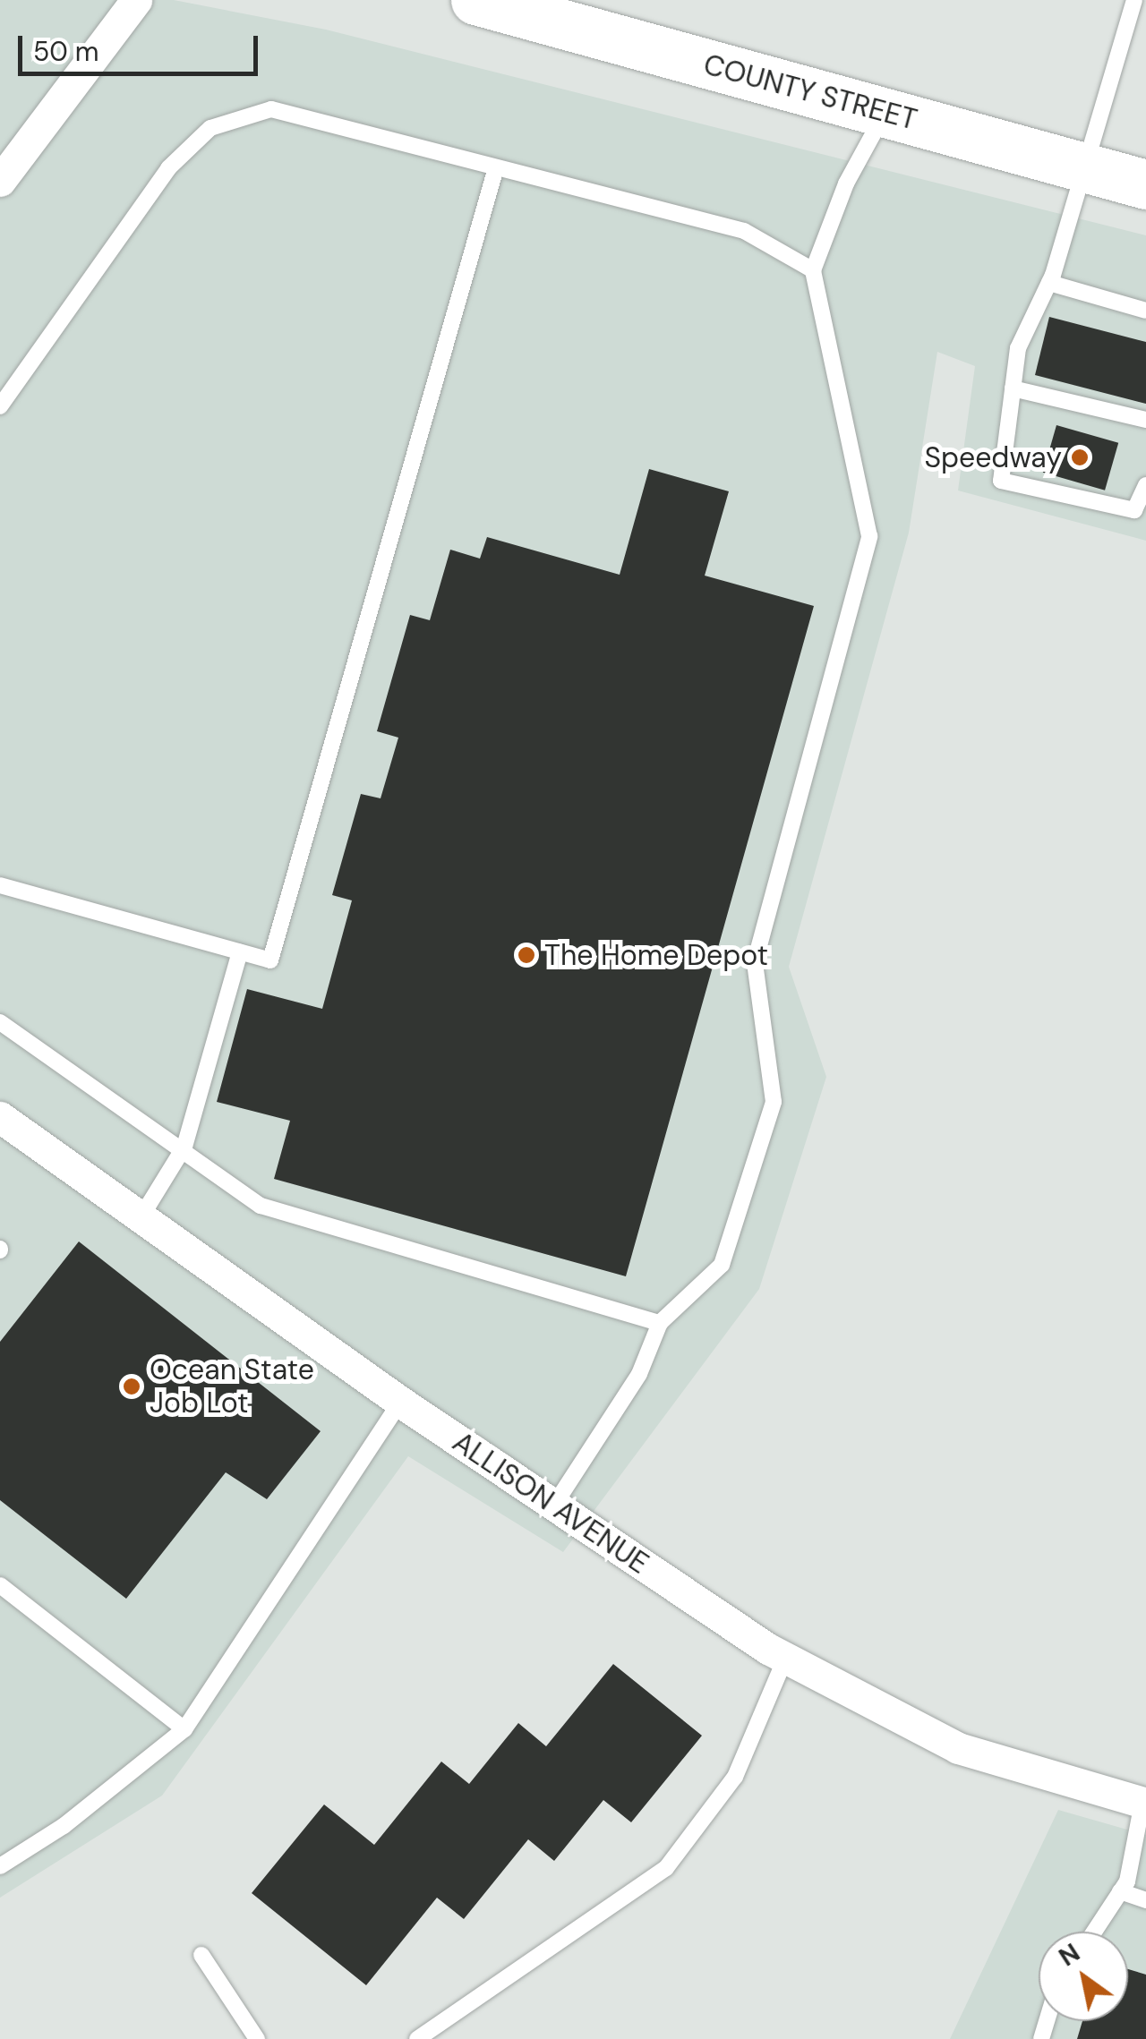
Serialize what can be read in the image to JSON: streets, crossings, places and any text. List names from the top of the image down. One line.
{"streets":{"main road":["COUNTY STREET"],"street":["ALLISON AVENUE"]},"places":["Speedway","The Home Depot","Ocean State Job Lot"],"scale_bar":"50 m","north":"top left"}
